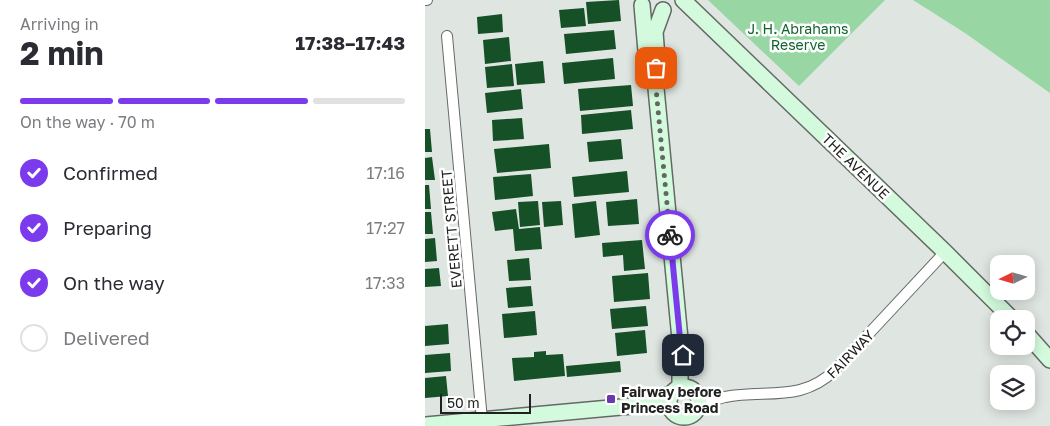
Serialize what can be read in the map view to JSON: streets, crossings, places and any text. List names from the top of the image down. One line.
{"streets":{"street":["THE AVENUE","EVERETT STREET","FAIRWAY"]},"crossings":[["THE AVENUE","FAIRWAY"]],"parks":["J. H. Abrahams Reserve"],"places":{"transit":["Fairway before Princess Road"]},"scale_bar":"50 m","north":"left","page":{"heading":["2 min","Arriving in","17:38–17:43"],"bar":"On the way · 70 m","list":[["Confirmed","17:16"],["Preparing","17:27"],["On the way","17:33"],"Delivered"],"scale":"50 m"}}
